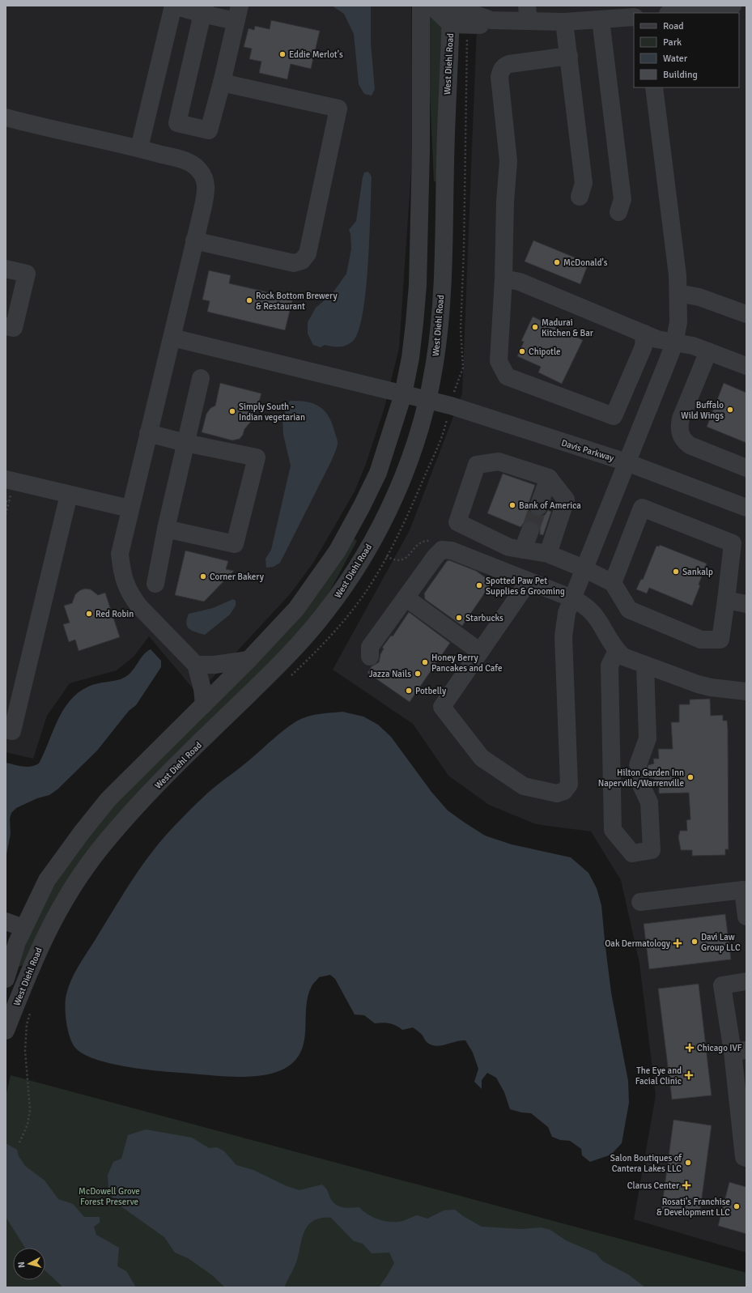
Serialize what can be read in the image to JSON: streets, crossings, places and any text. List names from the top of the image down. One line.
{"streets":{"street":["West Diehl Road","Davis Parkway"]},"crossings":[["West Diehl Road","Davis Parkway"]],"parks":["McDowell Grove Forest Preserve"],"places":{"other":["Eddie Merlot's","McDonald's","Rock Bottom Brewery & Restaurant","Madurai Kitchen & Bar","Chipotle","Buffalo Wild Wings","Simply South - Indian vegetarian","Bank of America","Sankalp","Corner Bakery","Spotted Paw Pet Supplies & Grooming","Red Robin","Starbucks","Honey Berry Pancakes and Cafe","Jazza Nails","Potbelly","Hilton Garden Inn Naperville/Warrenville","Davi Law Group LLC","Salon Boutiques of Cantera Lakes LLC","Rosati's Franchise & Development LLC"],"health":["Oak Dermatology","Chicago IVF","The Eye and Facial Clinic","Clarus Center"]},"legend":["Road","Park","Water","Building"],"north":"left"}
